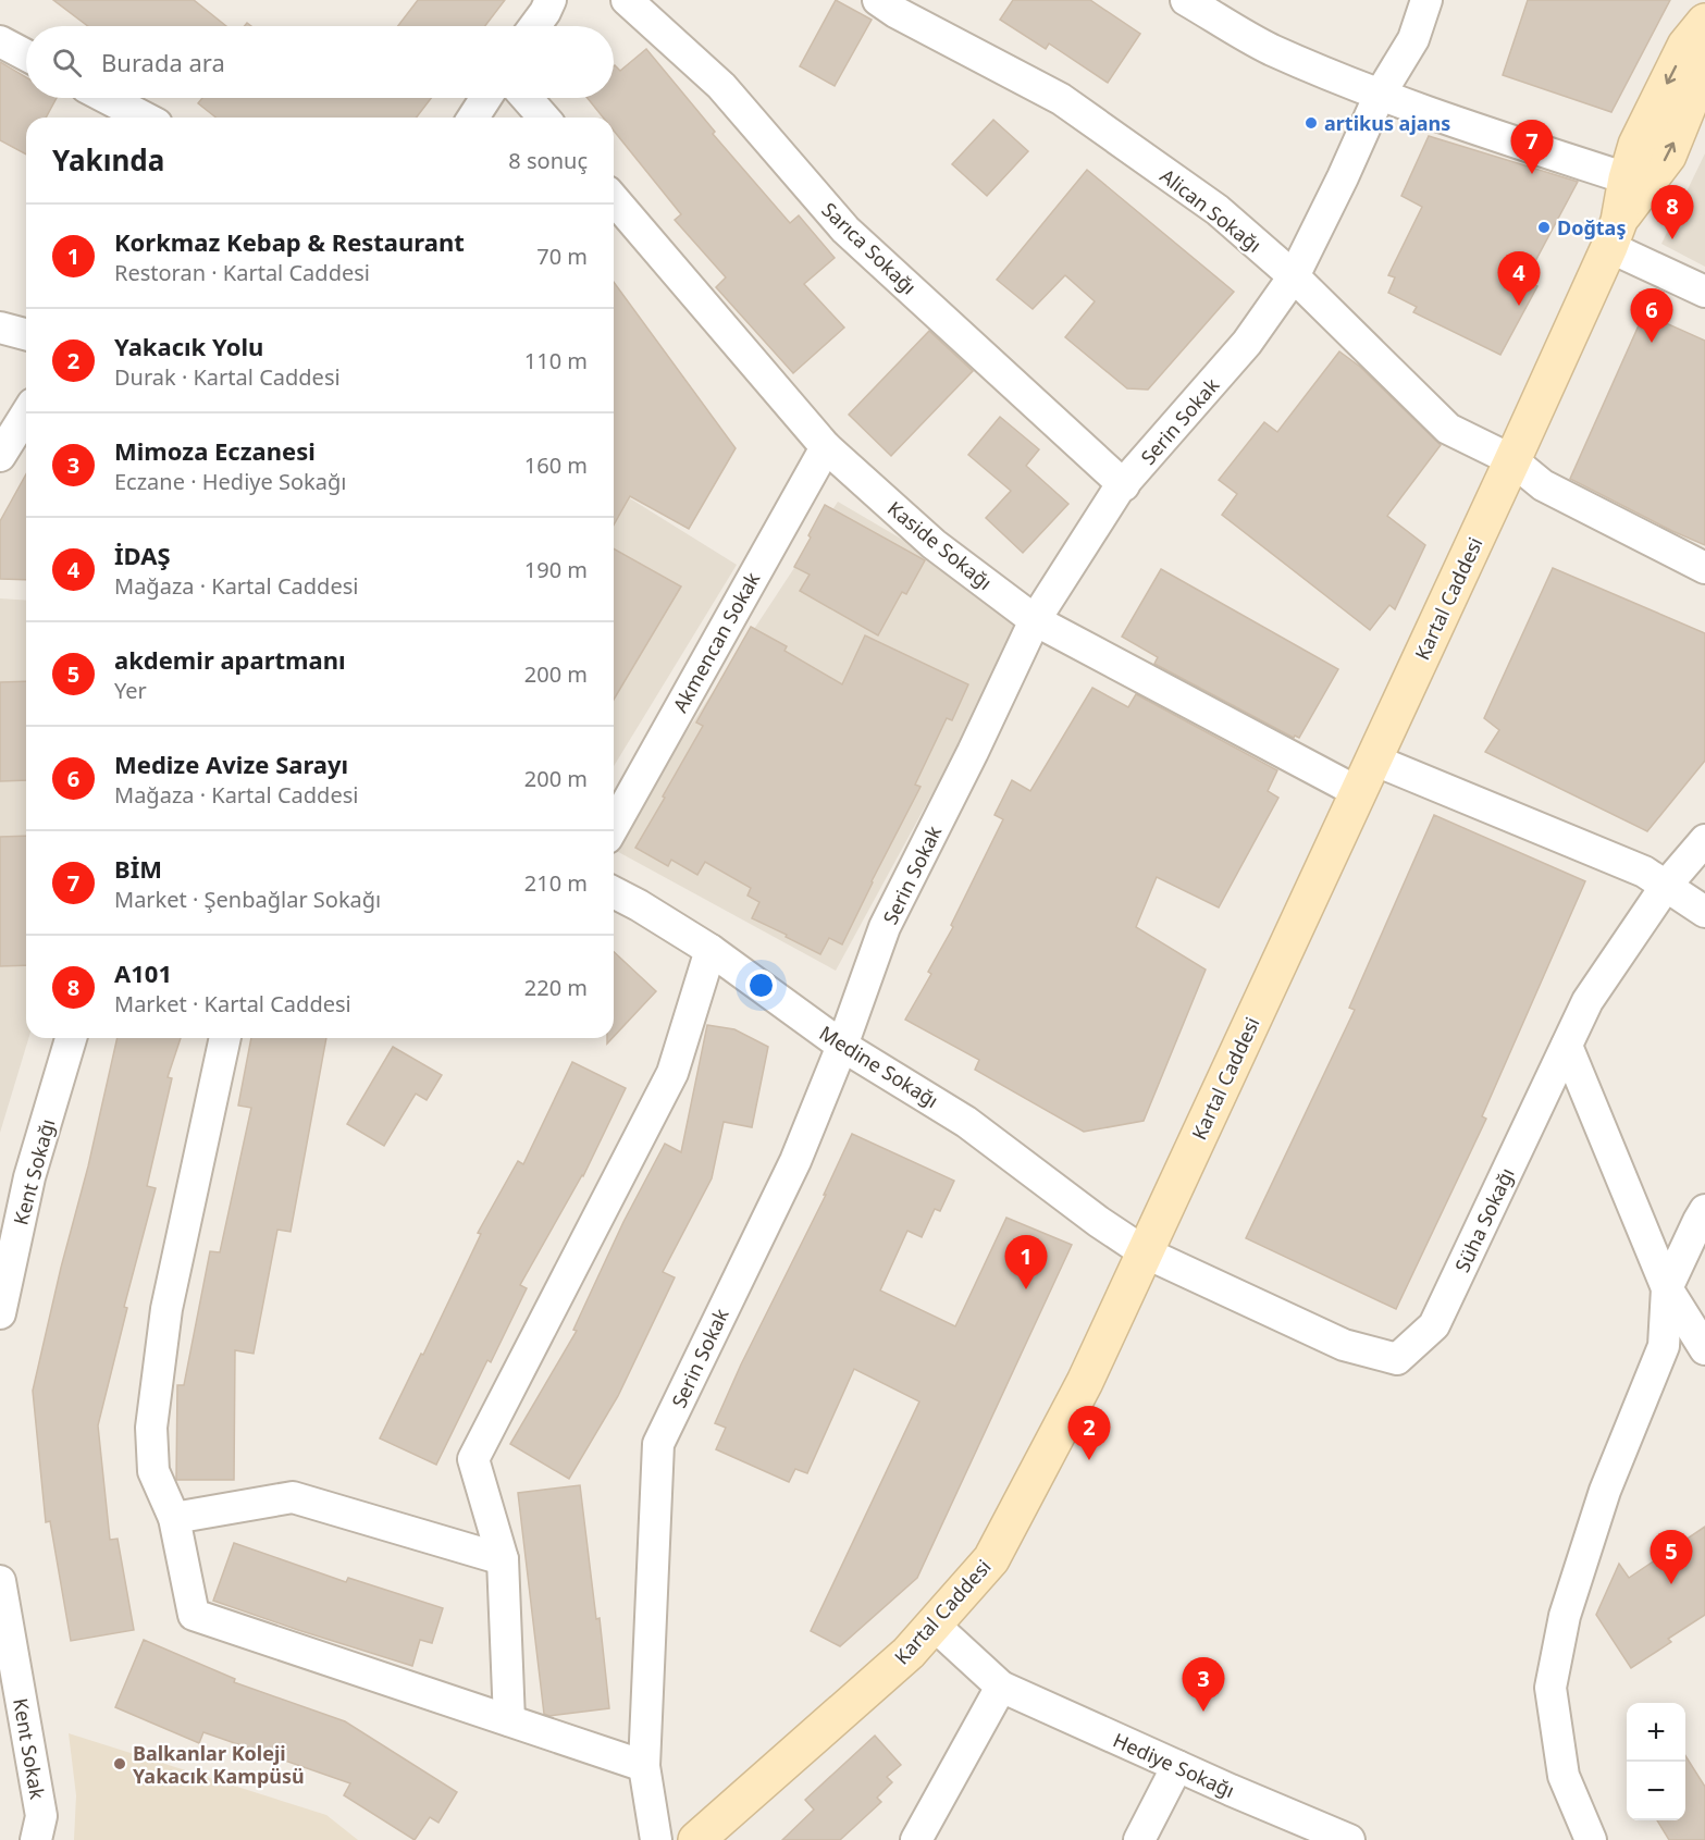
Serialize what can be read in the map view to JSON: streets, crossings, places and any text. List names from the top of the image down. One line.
{"streets":{"main road":["Kartal Caddesi"],"street":["Alican Sokağı","Sarıca Sokağı","Serin Sokak","Kaside Sokağı","Akmencan Sokak","Medine Sokağı","Kent Sokağı","Süha Sokağı","Kent Sokak","Hediye Sokağı"]},"crossings":[["Alican Sokağı","Serin Sokak"],["Alican Sokağı","Kartal Caddesi"],["Sarıca Sokağı","Serin Sokak"],["Serin Sokak","Kaside Sokağı"],["Serin Sokak","Medine Sokağı"],["Kaside Sokağı","Kartal Caddesi"],["Kaside Sokağı","Akmencan Sokak"],["Kartal Caddesi","Medine Sokağı"],["Kartal Caddesi","Süha Sokağı"],["Kartal Caddesi","Hediye Sokağı"],["Medine Sokağı","Süha Sokağı"]],"places":["artikus ajans","Doğtaş","Balkanlar Koleji Yakacık Kampüsü"],"page":{"search":"Burada ara","heading":["Yakında","8 sonuç"],"pins":["7","8","4","6","1","2","5","3"],"list":[{"mark":"1","name":"Korkmaz Kebap & Restaurant","note":"Restoran · Kartal Caddesi","value":"70 m"},{"mark":"2","name":"Yakacık Yolu","note":"Durak · Kartal Caddesi","value":"110 m"},{"mark":"3","name":"Mimoza Eczanesi","note":"Eczane · Hediye Sokağı","value":"160 m"},{"mark":"4","name":"İDAŞ","note":"Mağaza · Kartal Caddesi","value":"190 m"},{"mark":"5","name":"akdemir apartmanı","note":"Yer","value":"200 m"},{"mark":"6","name":"Medize Avize Sarayı","note":"Mağaza · Kartal Caddesi","value":"200 m"},{"mark":"7","name":"BİM","note":"Market · Şenbağlar Sokağı","value":"210 m"},{"mark":"8","name":"A101","note":"Market · Kartal Caddesi","value":"220 m"}],"map_buttons":["+","−"]}}
